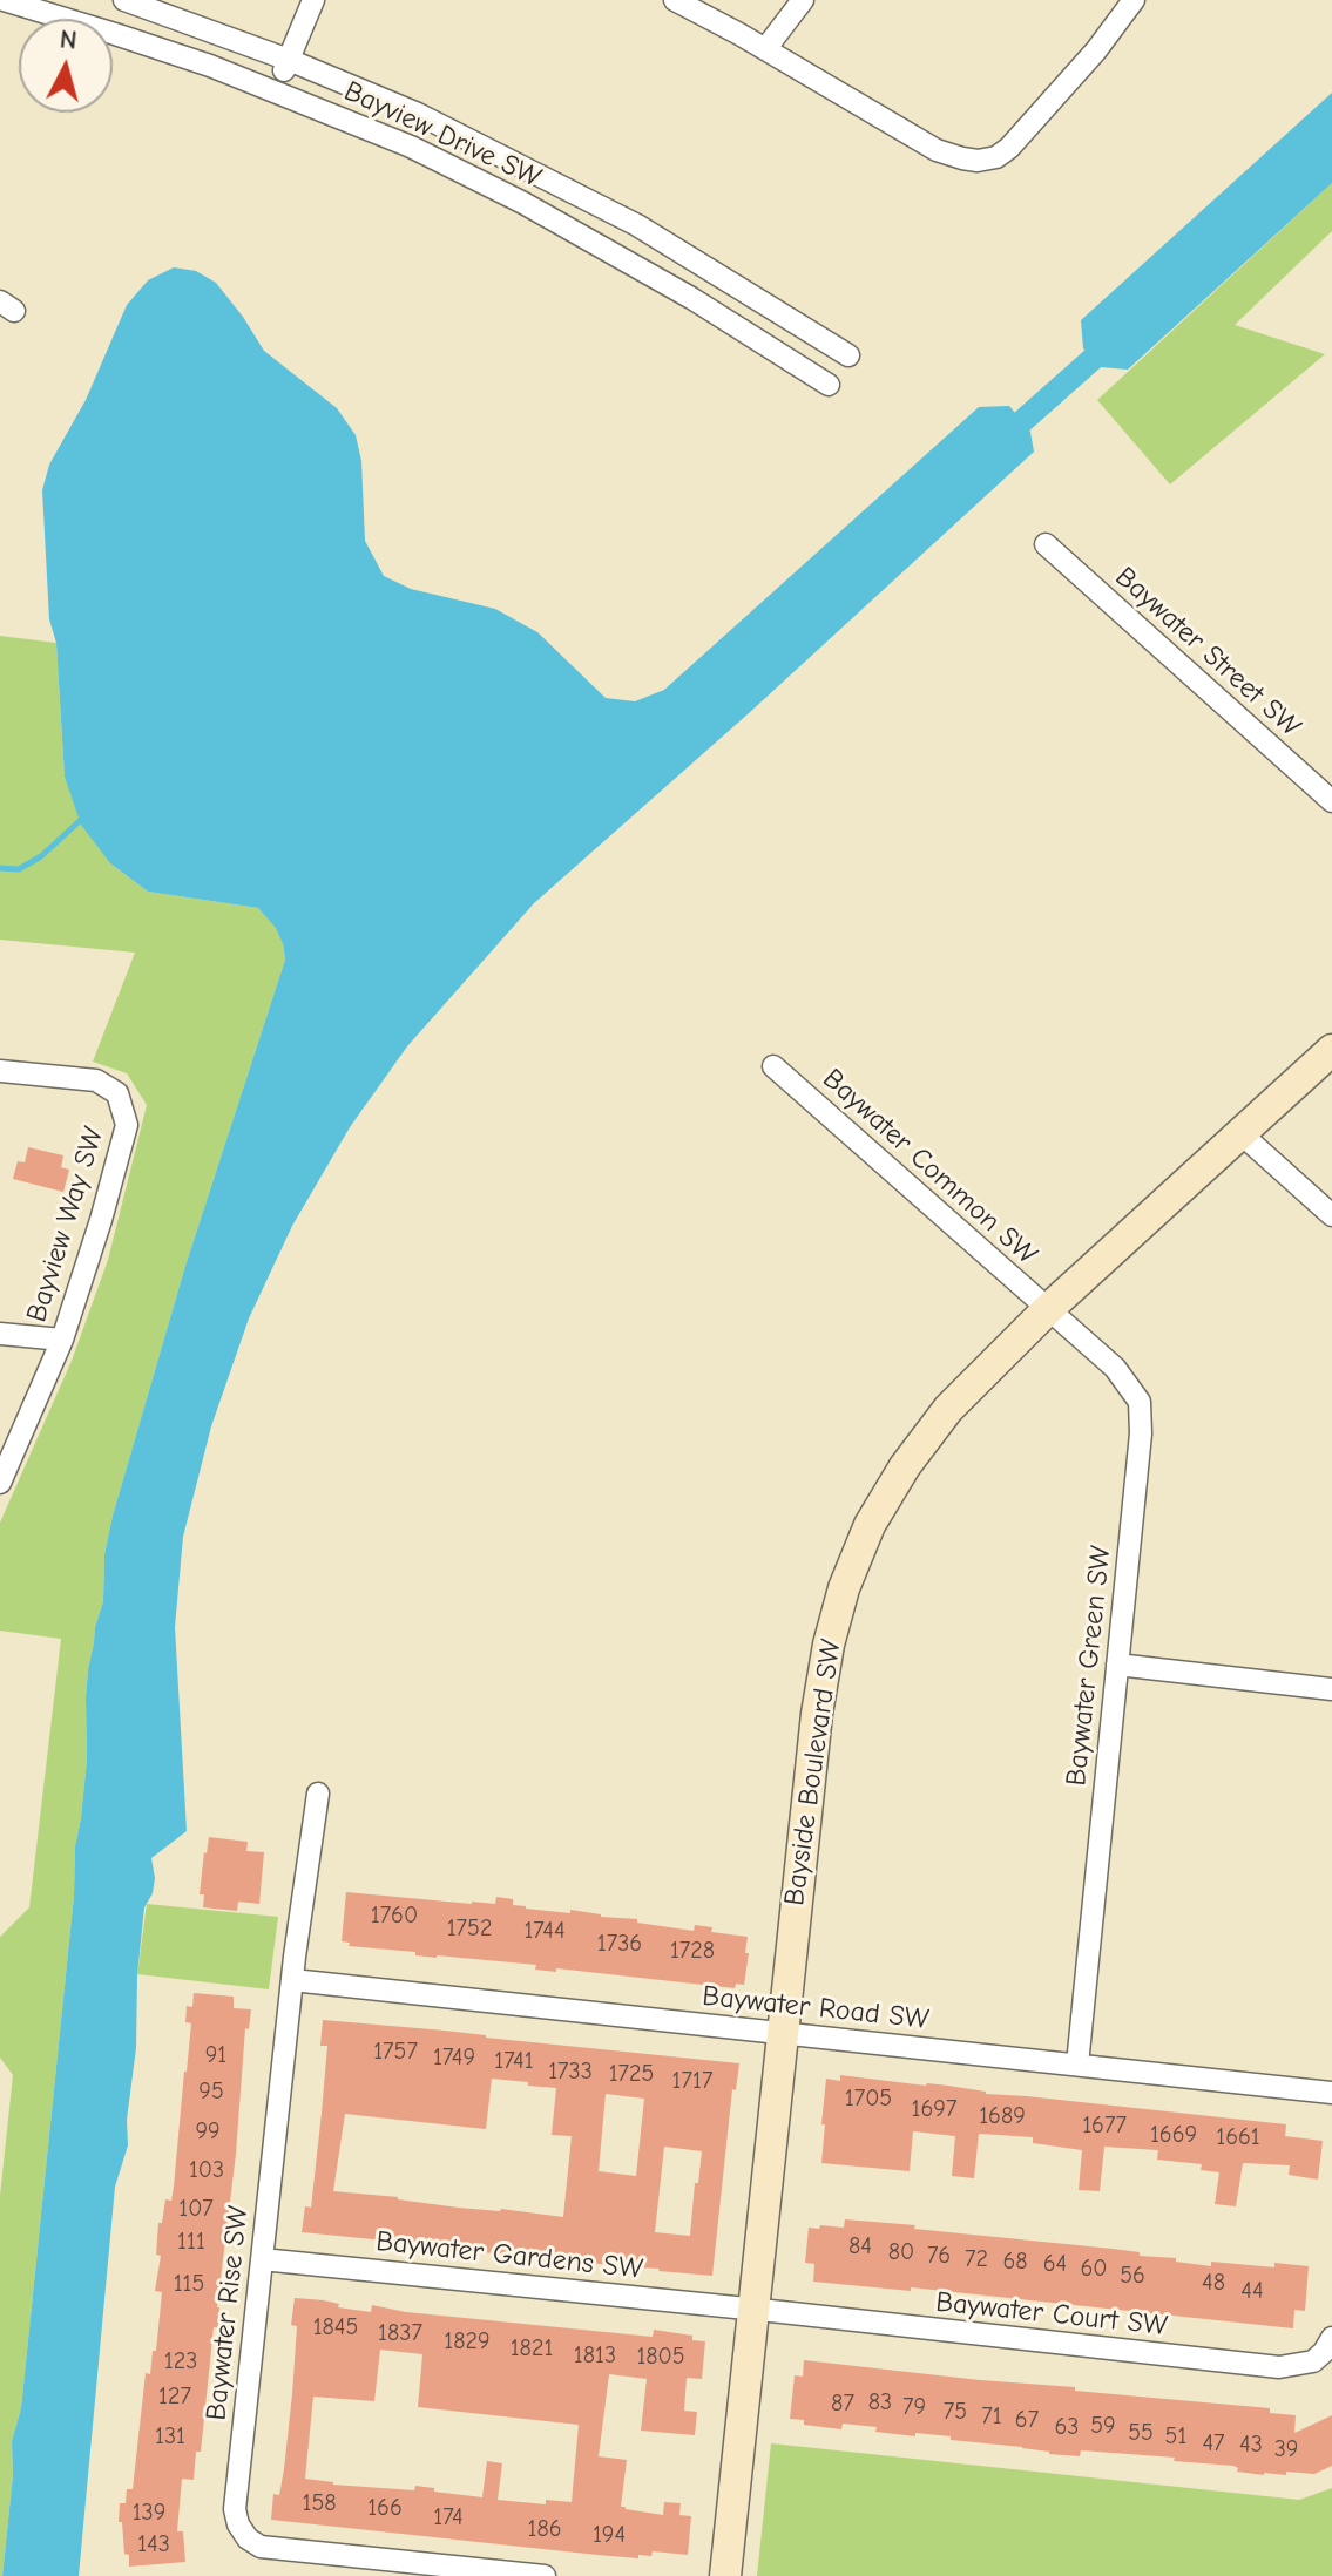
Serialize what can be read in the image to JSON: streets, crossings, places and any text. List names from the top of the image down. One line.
{"streets":{"street":["Bayview Drive SW","Baywater Street SW","Baywater Common SW","Bayview Way SW","Baywater Green SW","Bayside Boulevard SW","Baywater Road SW","Baywater Gardens SW","Baywater Rise SW","Baywater Court SW"]},"crossings":[["Baywater Common SW","Baywater Green SW"],["Baywater Common SW","Bayside Boulevard SW"],["Baywater Green SW","Bayside Boulevard SW"],["Baywater Green SW","Baywater Road SW"],["Bayside Boulevard SW","Baywater Road SW"],["Bayside Boulevard SW","Baywater Gardens SW"],["Bayside Boulevard SW","Baywater Court SW"],["Baywater Road SW","Baywater Rise SW"],["Baywater Gardens SW","Baywater Rise SW"],["Baywater Gardens SW","Baywater Court SW"]],"house_numbers":["1760","1752","1744","1736","1728","1757","91","1749","1741","1733","1725","1717","95","1705","1697","1689","1677","99","1669","1661","103","107","111","84","80","76","72","68","64","60","56","48","115","44","1845","1837","1829","1821","1813","1805","123","127","83","87","79","75","71","67","59","63","55","131","51","47","43","39","158","166","139","174","186","194","143"],"north":"top"}
